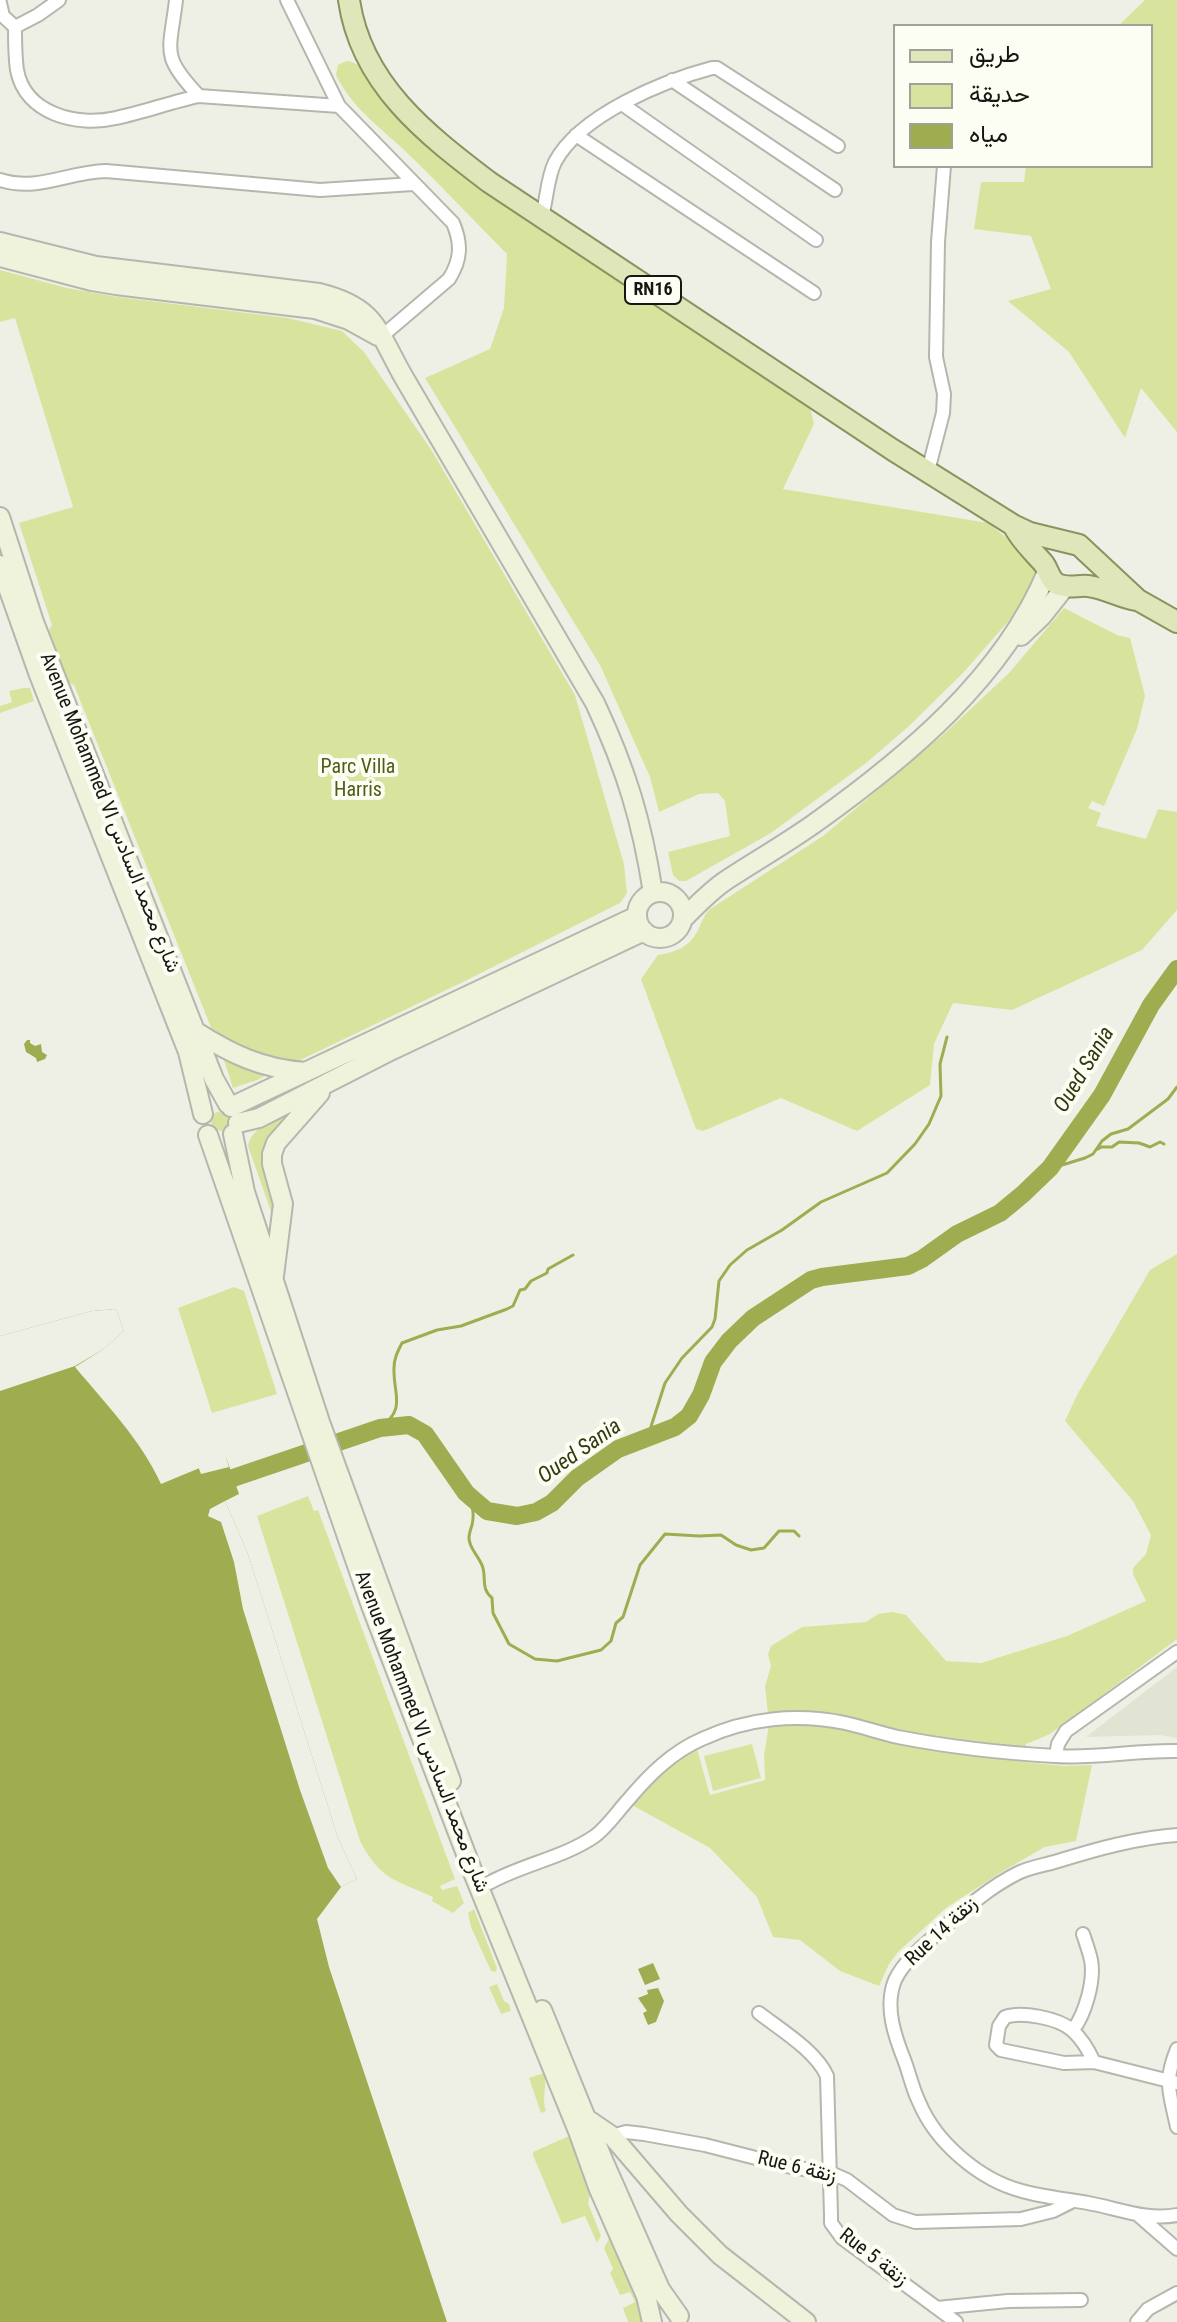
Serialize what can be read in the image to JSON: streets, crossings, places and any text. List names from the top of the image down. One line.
{"streets":{"main road":["RN16","Avenue Mohammed VI شارع محمد السادس"],"street":["Rue 14 زنقة","Rue 6 زنقة","Rue 5 زنقة"]},"crossings":[["Rue 14 زنقة","Rue 6 زنقة"],["Rue 6 زنقة","Rue 5 زنقة"]],"water":["Oued Sania"],"parks":["Parc Villa Harris"],"legend":["طريق","حديقة","مياه"]}
